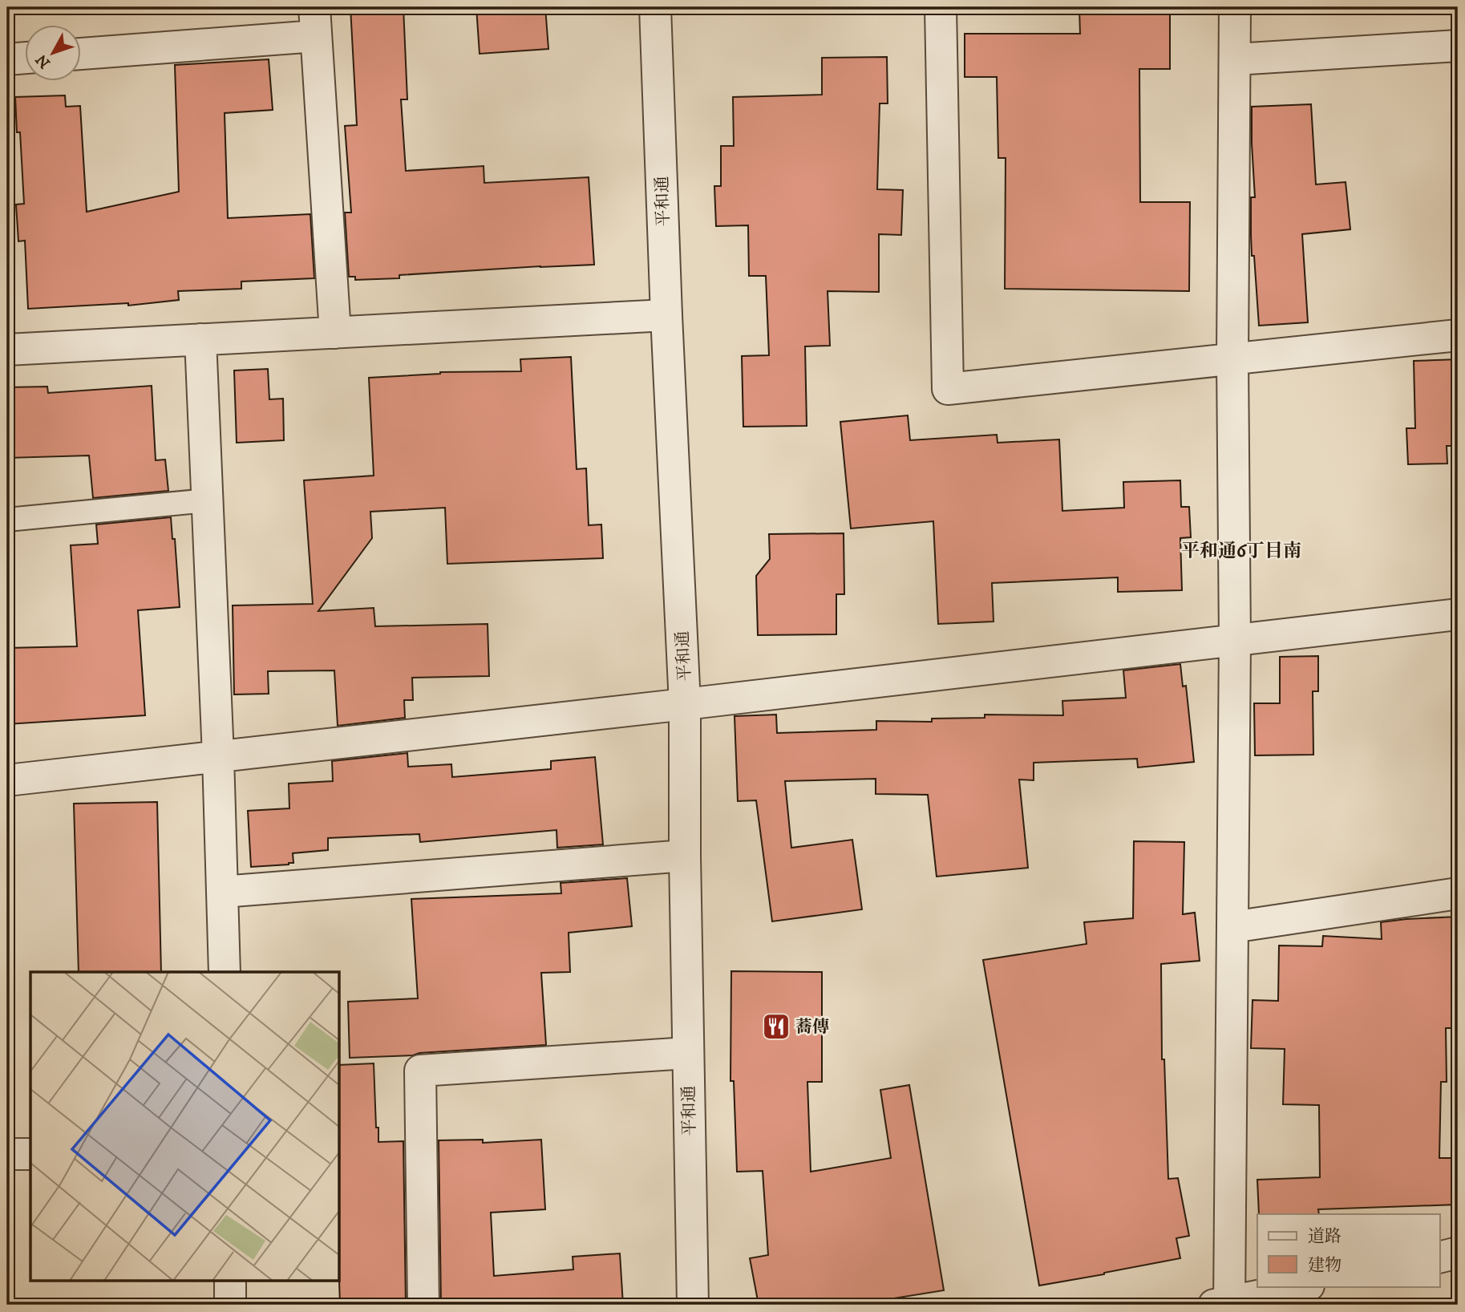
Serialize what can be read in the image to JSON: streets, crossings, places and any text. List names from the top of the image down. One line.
{"streets":{"street":["平和通"]},"districts":["平和通6丁目南"],"places":{"restaurant":["蕎傳"]},"legend":["道路","建物"],"north":"bottom left"}
